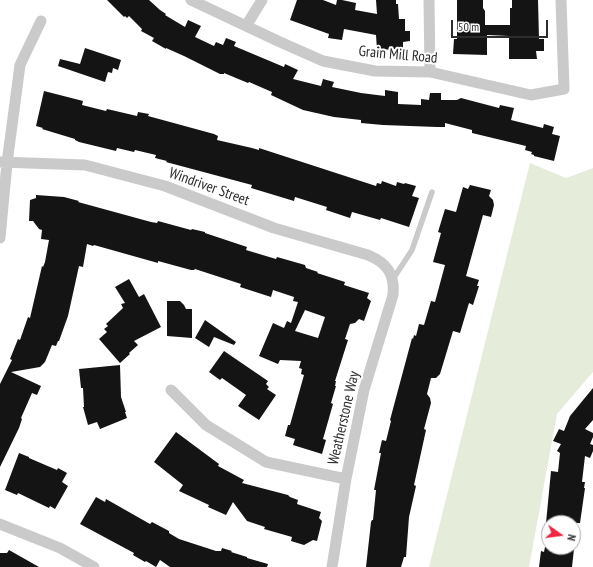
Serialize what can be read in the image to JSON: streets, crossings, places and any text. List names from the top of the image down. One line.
{"streets":{"street":["Grain Mill Road","Windriver Street","Weatherstone Way"]},"crossings":[["Windriver Street","Weatherstone Way"]],"scale_bar":"50 m","north":"right"}
